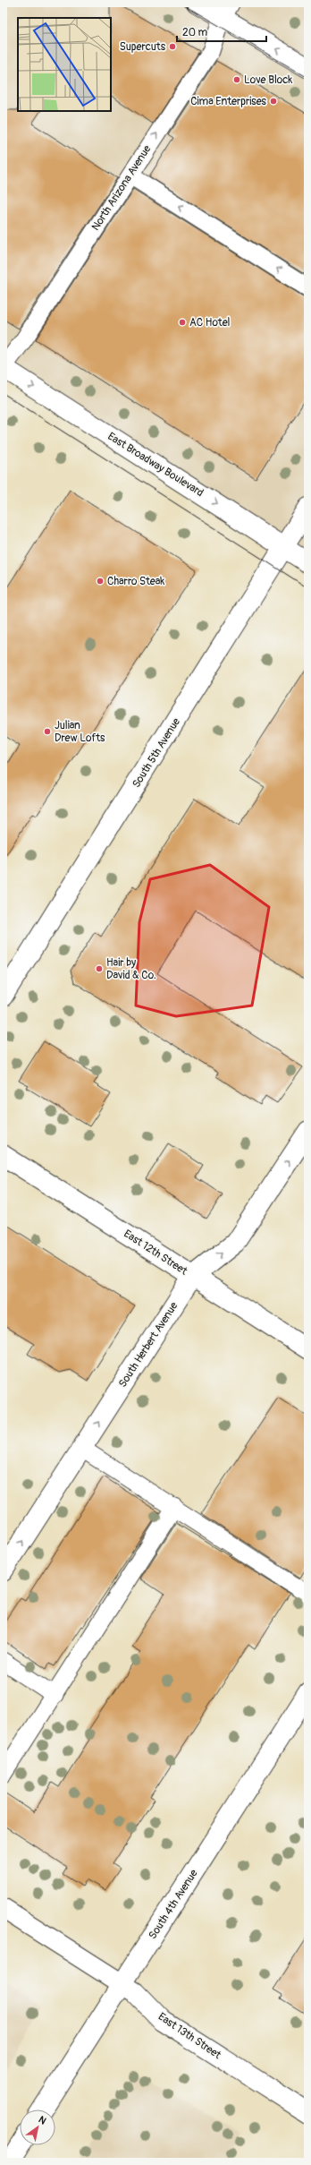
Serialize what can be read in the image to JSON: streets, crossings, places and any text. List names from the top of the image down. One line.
{"streets":{"street":["East Broadway Boulevard","South 5th Avenue","East 12th Street","South Herbert Avenue","South 4th Avenue","East 13th Street"],"lane":["North Arizona Avenue"]},"crossings":[["North Arizona Avenue","East Broadway Boulevard"],["East Broadway Boulevard","South 5th Avenue"],["East 12th Street","South Herbert Avenue"],["South 4th Avenue","East 13th Street"]],"one_way":["North Arizona Avenue","East Broadway Boulevard","South Herbert Avenue"],"places":["Supercuts","Love Block","Cima Enterprises","AC Hotel","Charro Steak","Julian Drew Lofts","Hair by David & Co."],"scale_bar":"20 m","north":"top right"}
